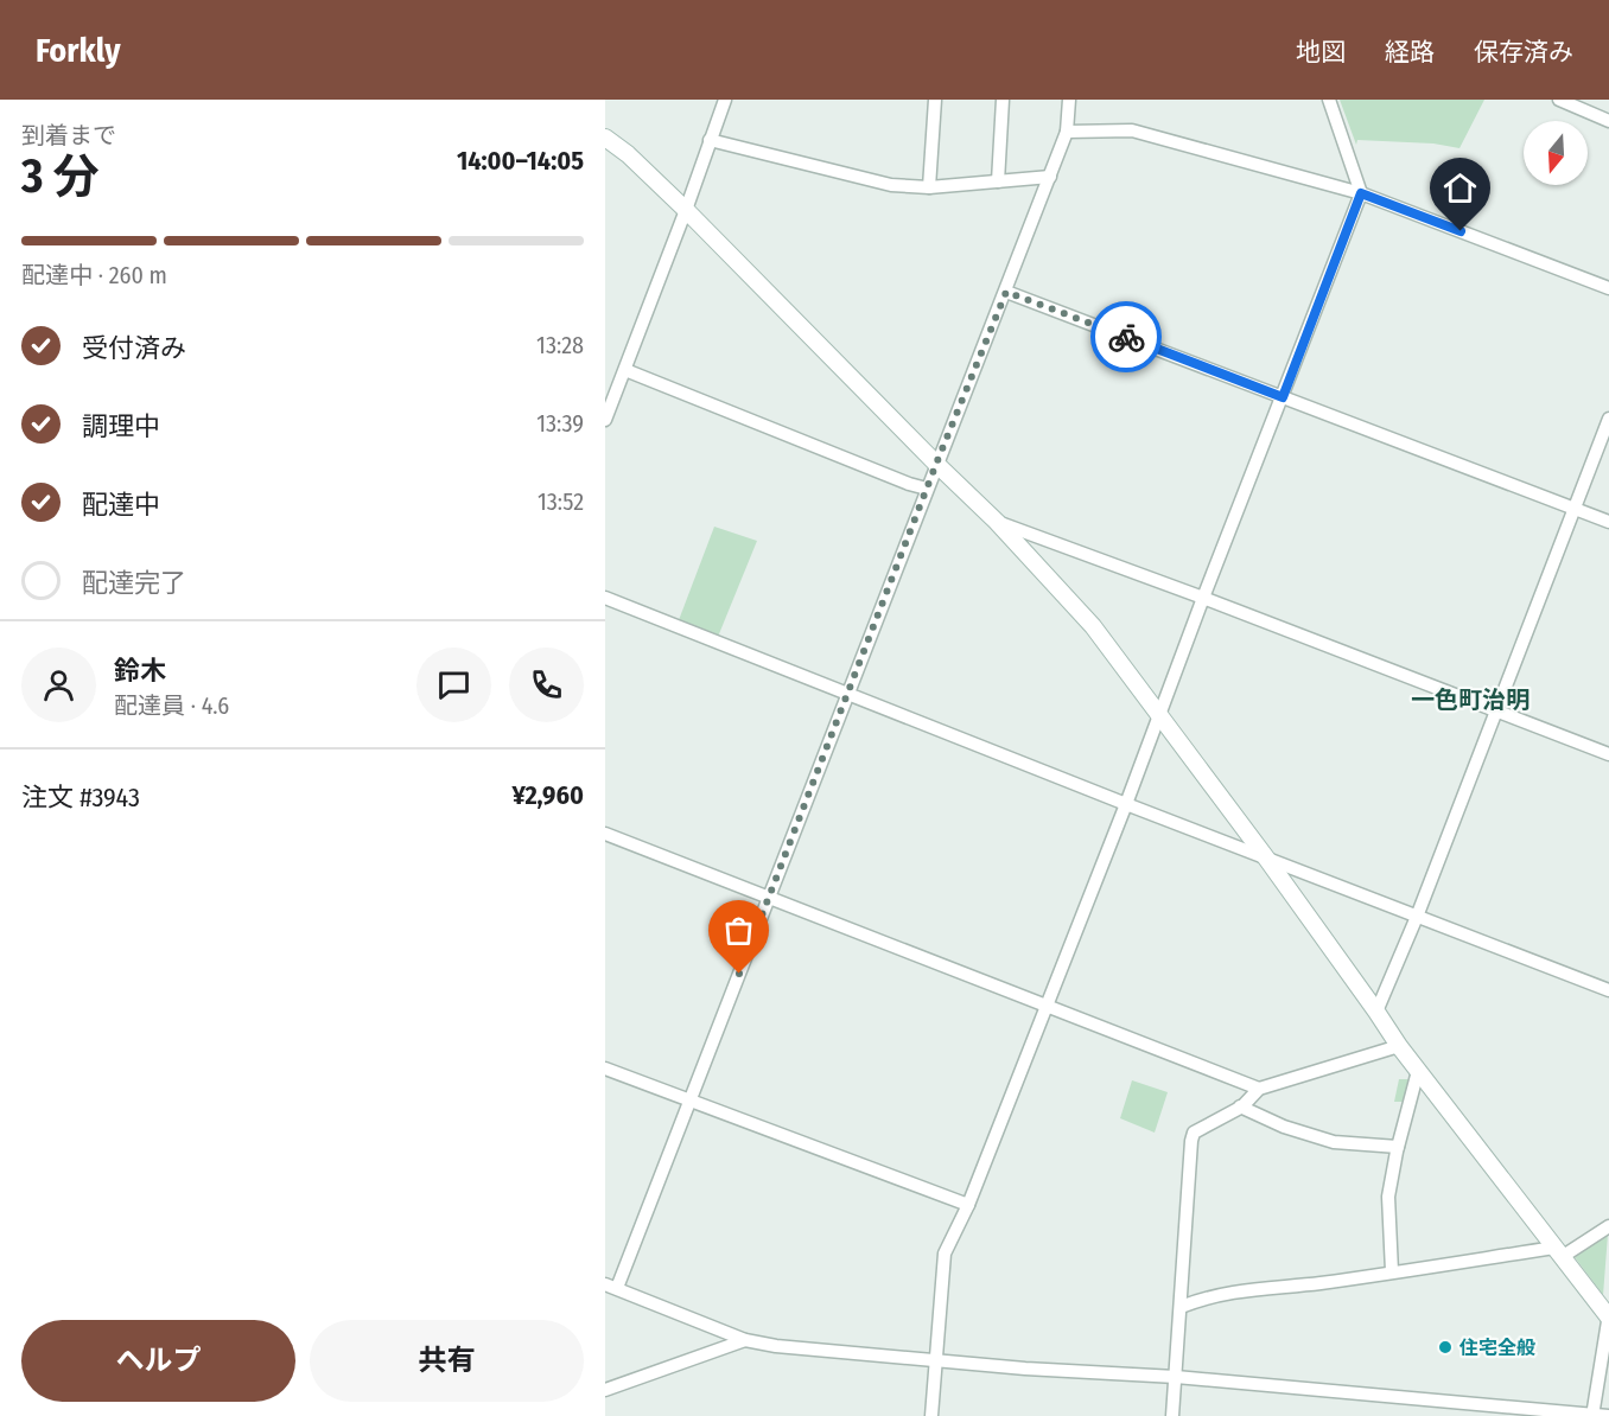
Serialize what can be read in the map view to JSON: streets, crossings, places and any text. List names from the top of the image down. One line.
{"districts":["一色町治明"],"places":["住宅全般"],"north":"bottom","page":{"header":"Forkly","nav":["地図","経路","保存済み"],"heading":["3 分","到着まで","14:00–14:05"],"panel":["鈴木","配達員 · 4.6","注文 #3943","¥2,960"],"bar":"配達中 · 260 m","list":[["受付済み","13:28"],["調理中","13:39"],["配達中","13:52"],"配達完了"],"buttons":["ヘルプ","共有"]}}
